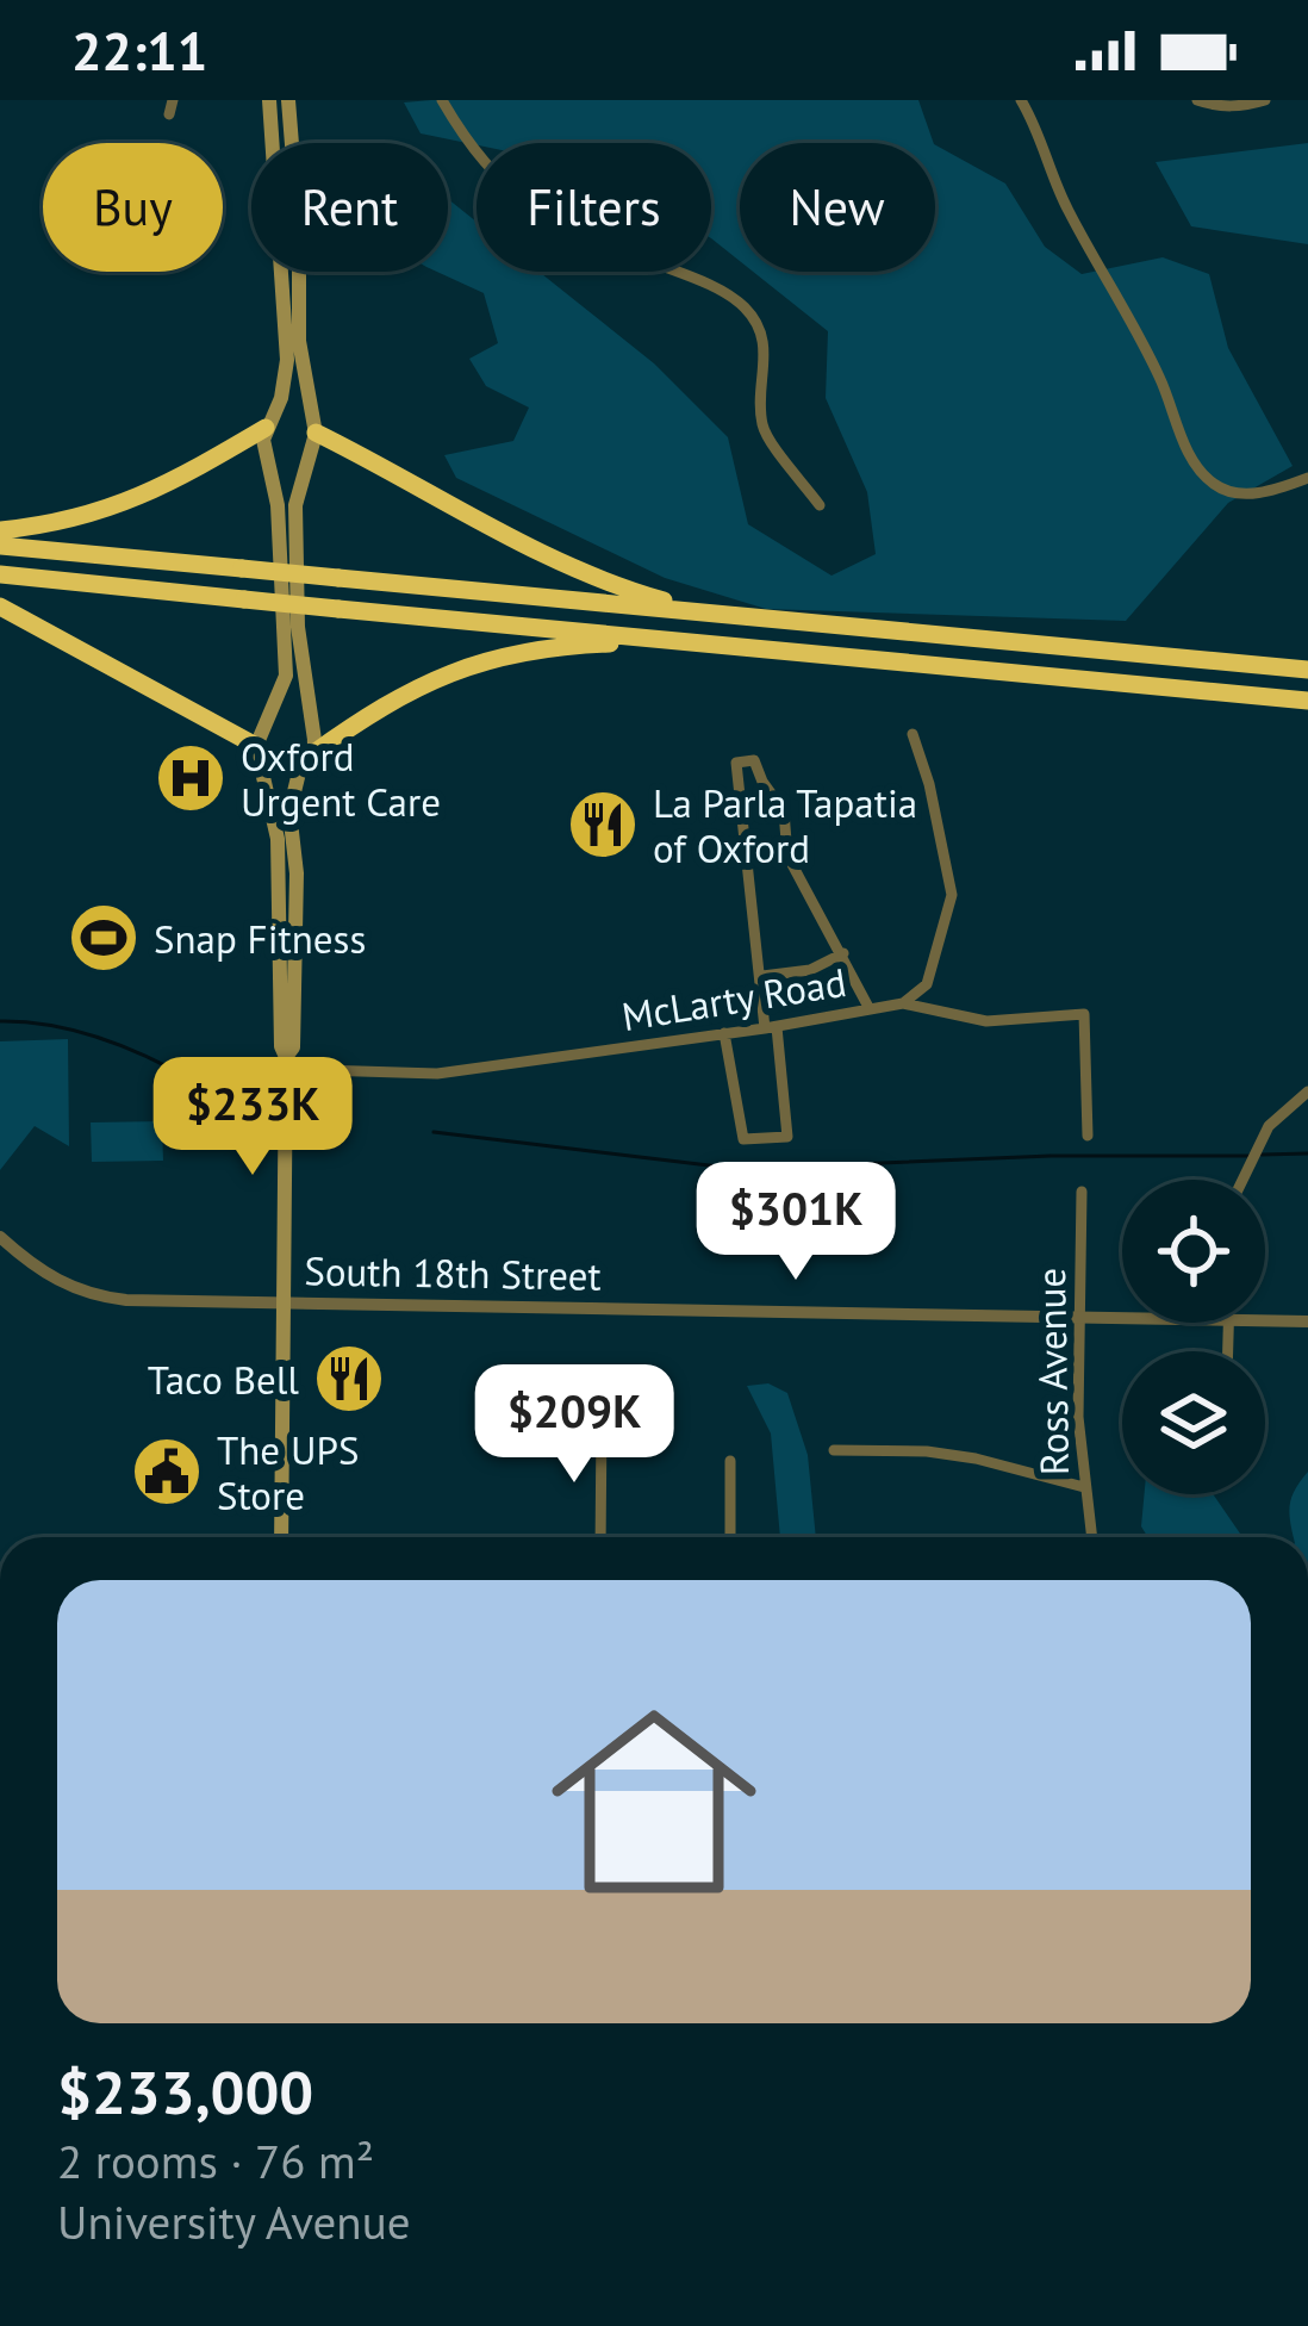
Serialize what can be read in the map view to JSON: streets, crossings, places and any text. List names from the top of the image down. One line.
{"streets":{"street":["McLarty Road","South 18th Street","Ross Avenue"]},"crossings":[["South 18th Street","Ross Avenue"]],"places":{"hospital":["Oxford Urgent Care"],"restaurant":["La Parla Tapatia of Oxford","Taco Bell"],"sports":["Snap Fitness"],"public building":["The UPS Store"]},"page":{"status":"22:11","chip":["Buy","Rent","Filters","New"],"price":["$233K","$301K","$209K"],"list":[{"name":"$233,000","note":"2 rooms · 76 m² · University Avenue"}]}}
